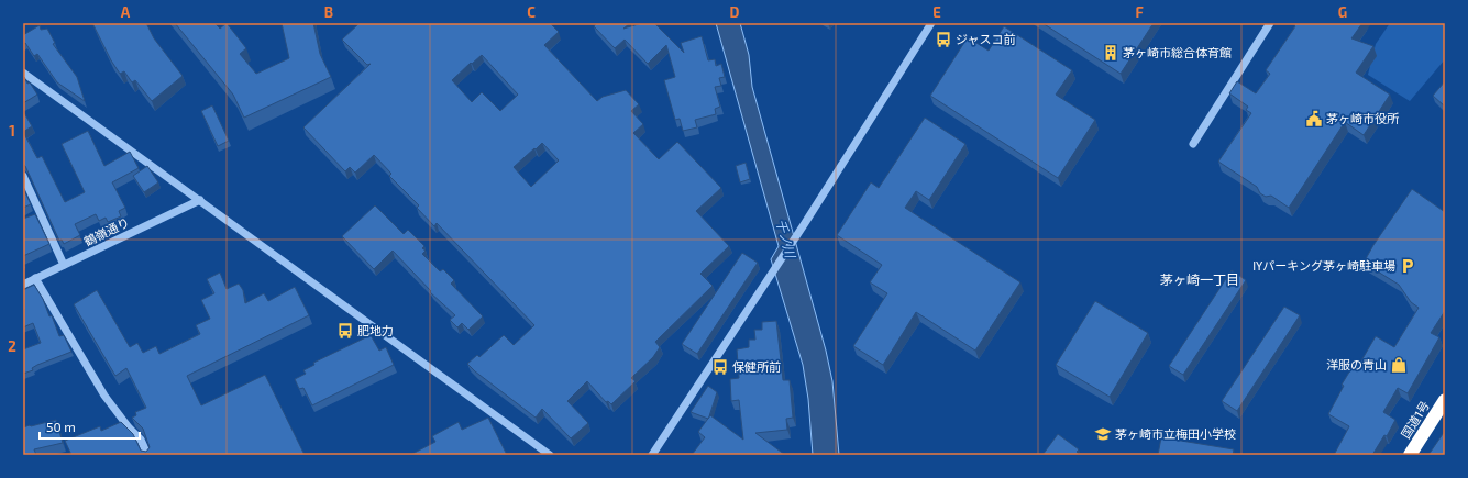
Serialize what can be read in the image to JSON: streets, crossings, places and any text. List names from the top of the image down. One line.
{"streets":{"highway":["国道1号"],"street":["鶴嶺通り"]},"districts":["茅ヶ崎一丁目"],"water":["千ノ川"],"places":{"bus stop":["ジャスコ前","肥地力","保健所前"],"building":["茅ヶ崎市総合体育館"],"public building":["茅ヶ崎市役所"],"parking":["IYパーキング茅ヶ崎駐車場"],"shop":["洋服の青山"],"school or university":["茅ヶ崎市立梅田小学校"]},"scale_bar":"50 m","grid":{"columns":["A","B","C","D","E","F","G"],"rows":["1","2"]}}
